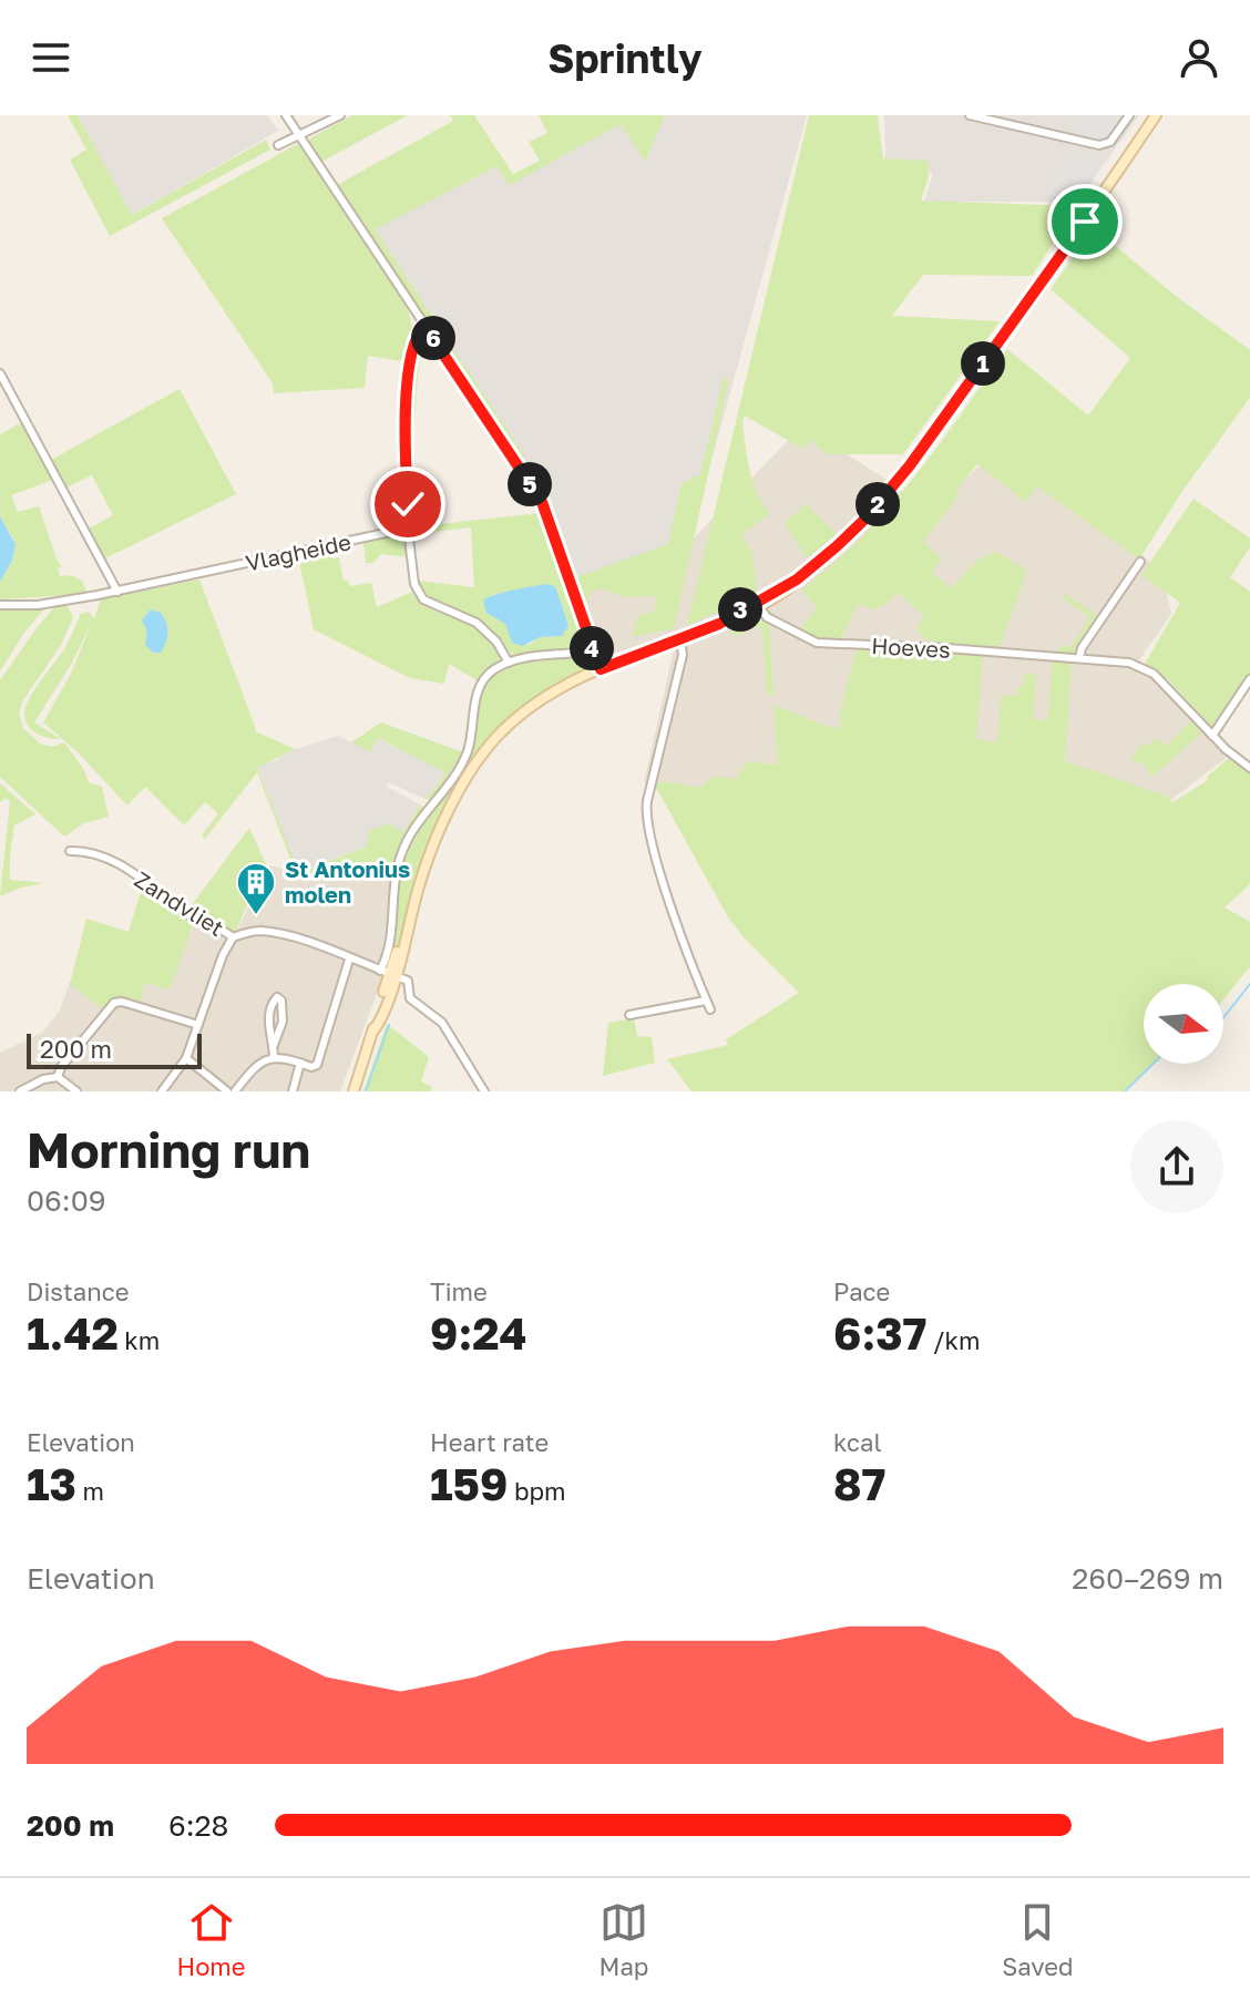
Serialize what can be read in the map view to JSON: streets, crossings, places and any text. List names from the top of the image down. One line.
{"streets":{"street":["Vlagheide","Hoeves","Zandvliet"]},"places":{"building":["St Antonius molen"]},"scale_bar":"200 m","north":"right","page":{"header":"Sprintly","pins":["6","1","5","2","3","4"],"scale":"200 m","heading":["Morning run","06:09"],"stats":[["Distance","1.42 km"],["Time","9:24"],["Pace","6:37 /km"],["Elevation","13 m"],["Heart rate","159 bpm"],["kcal","87"]],"chart":["Elevation","260–269 m"],"list":[{"name":"200 m","note":"6:28"}],"tabs":["Home","Map","Saved"]}}
